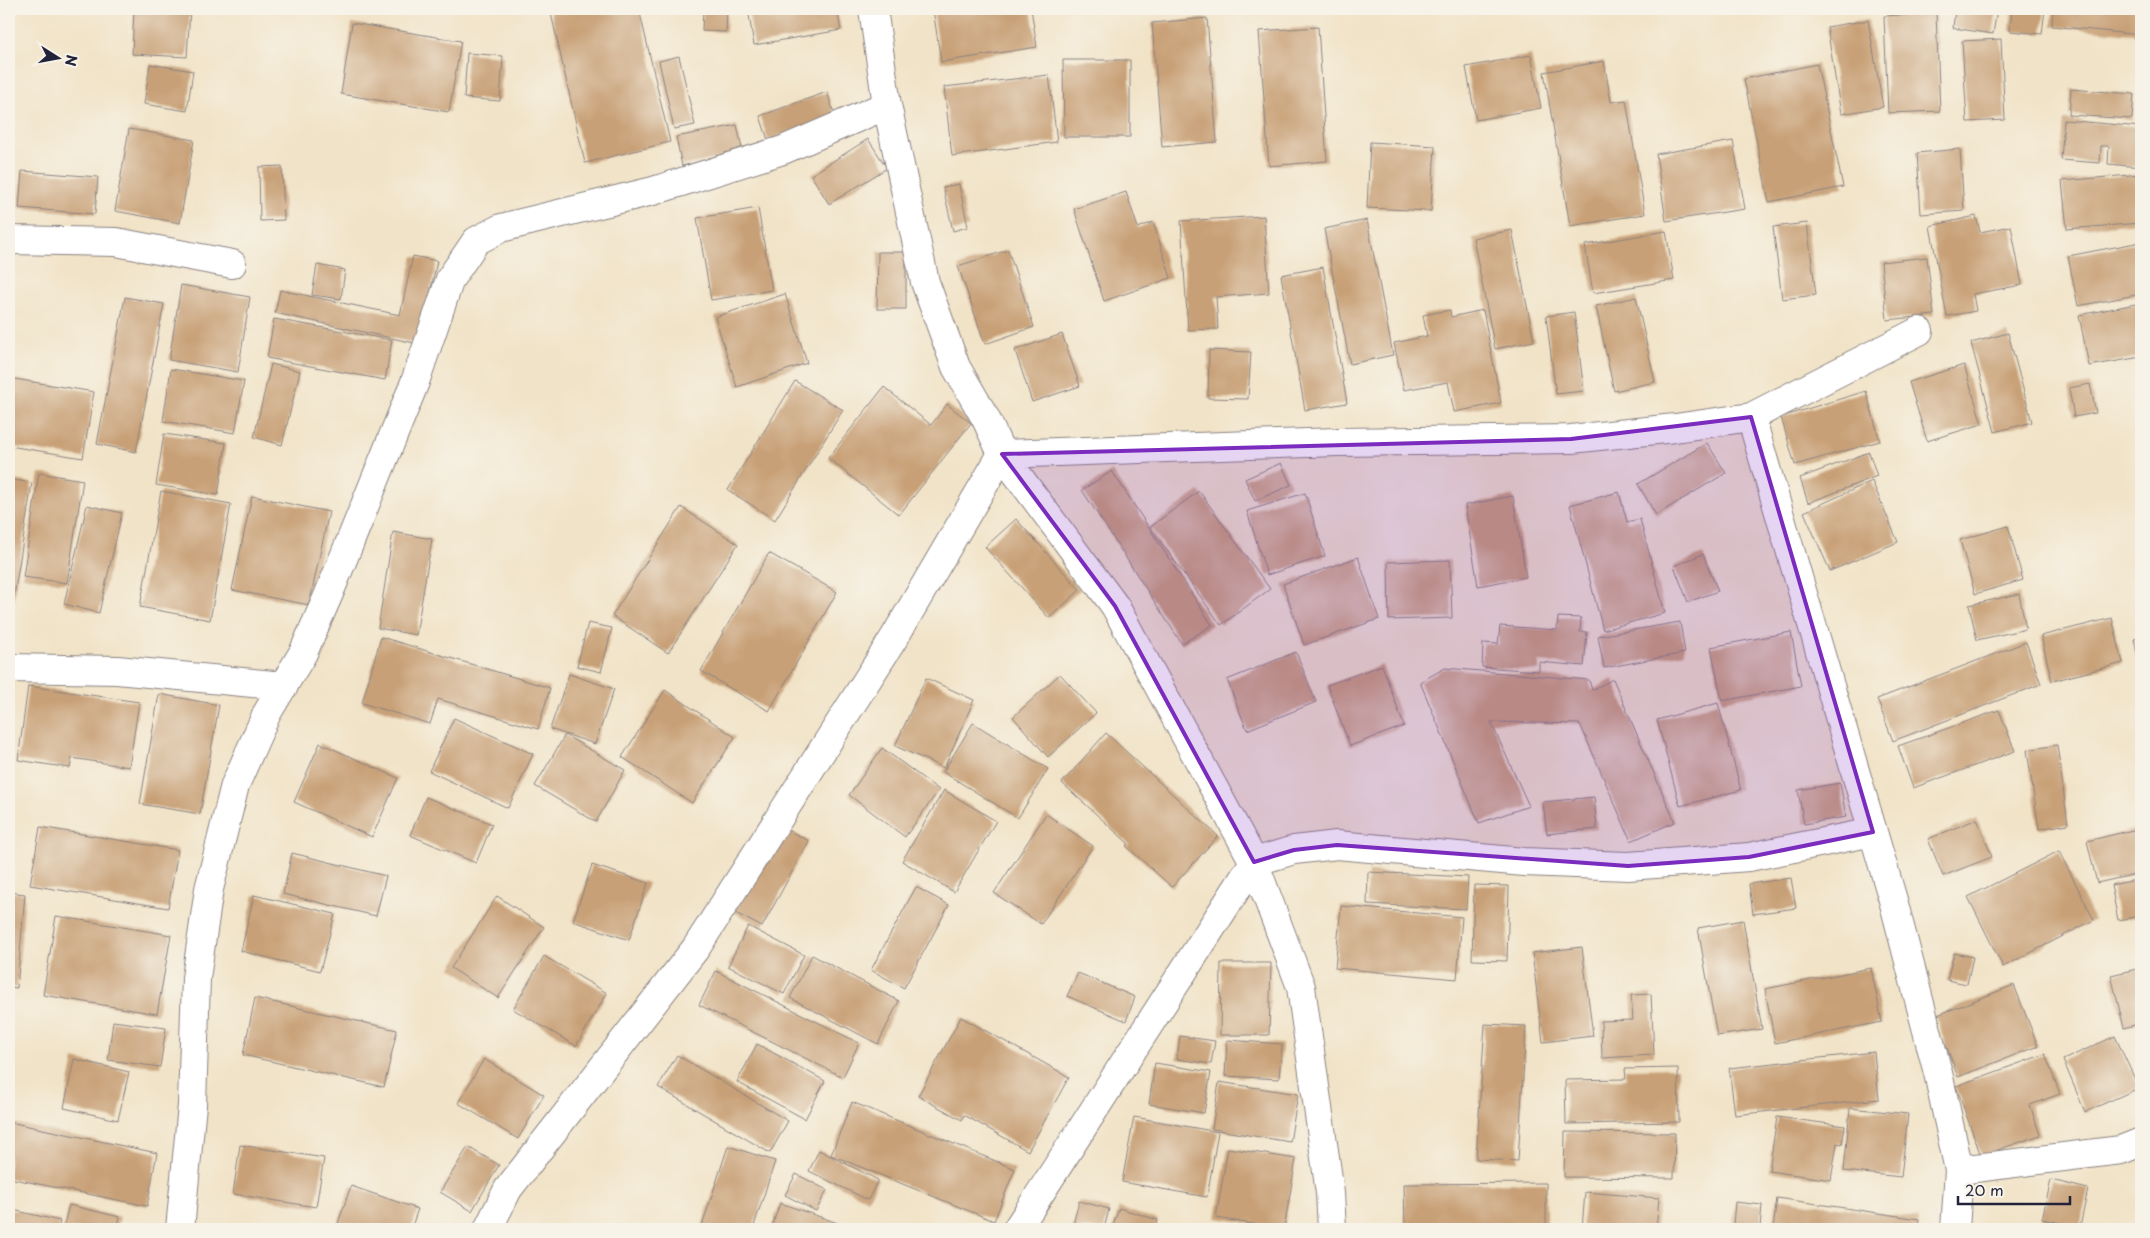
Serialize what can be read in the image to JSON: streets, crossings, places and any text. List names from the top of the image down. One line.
{"scale_bar":"20 m","north":"right"}
